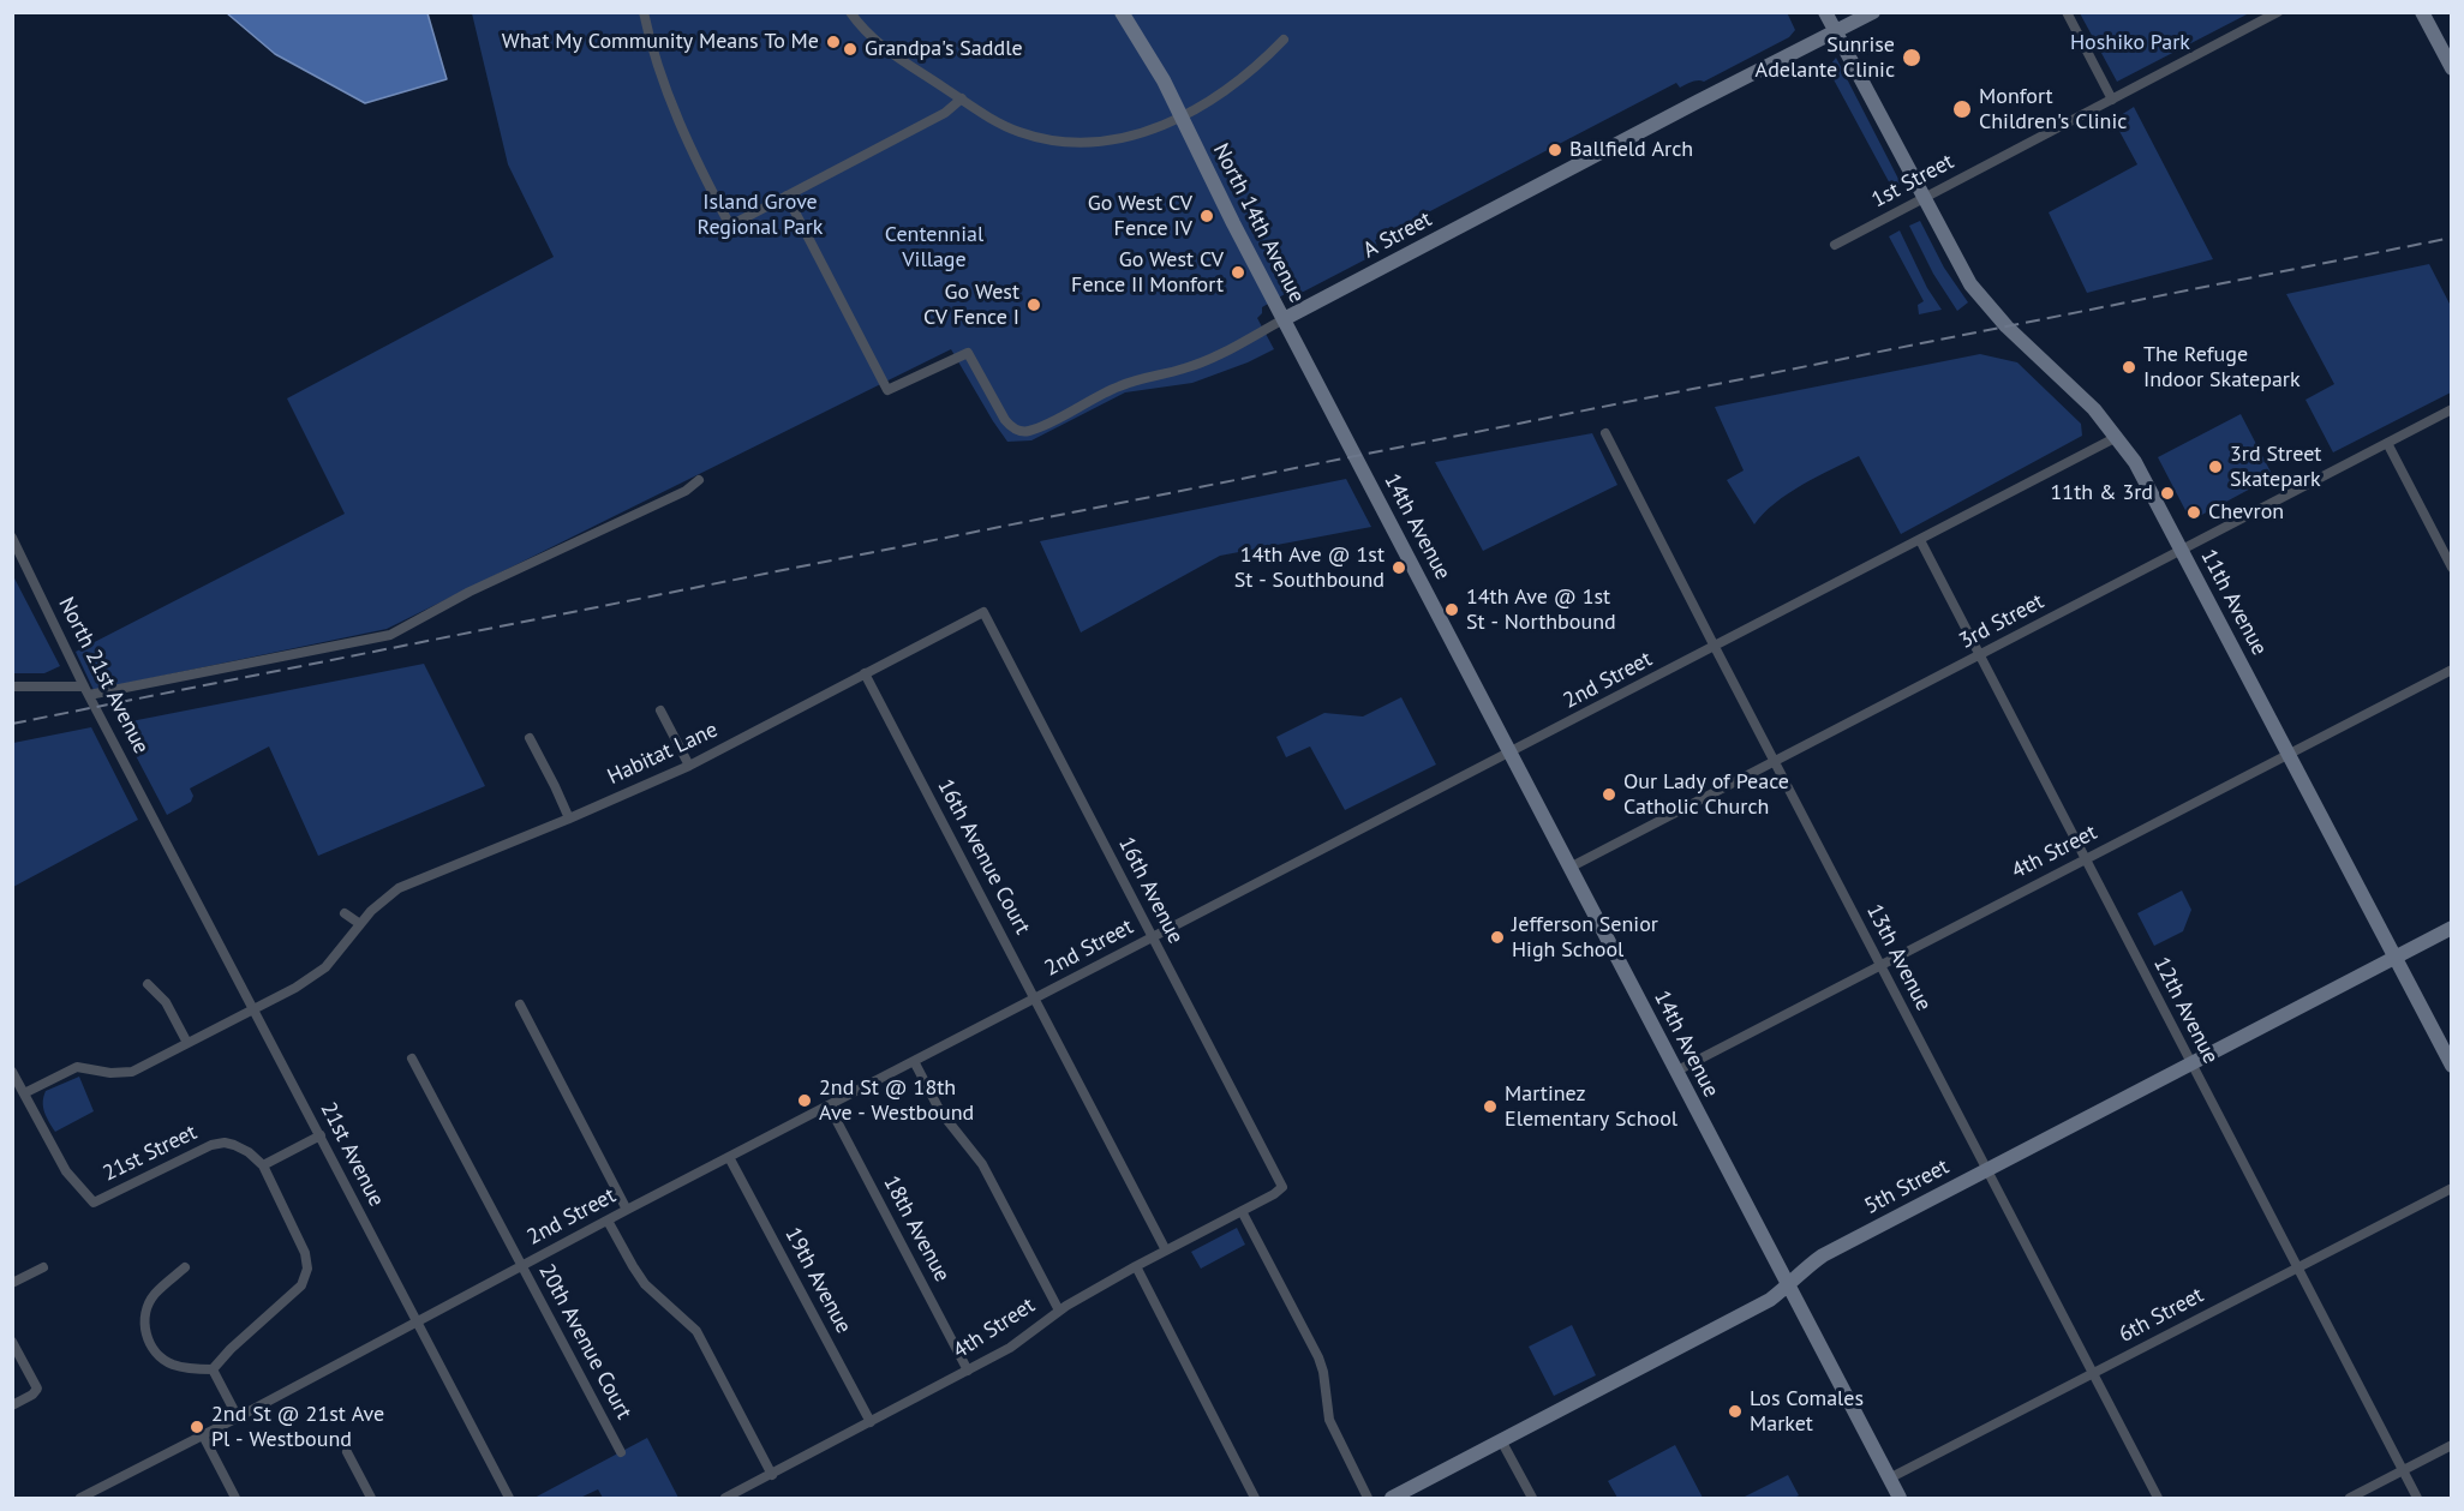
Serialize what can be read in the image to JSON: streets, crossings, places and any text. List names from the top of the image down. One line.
{"streets":{"main road":["North 14th Avenue","A Street","14th Avenue","11th Avenue","5th Street"],"street":["1st Street","3rd Street","North 21st Avenue","2nd Street","Habitat Lane","4th Street","16th Avenue Court","16th Avenue","13th Avenue","12th Avenue","21st Street","21st Avenue","18th Avenue","19th Avenue","6th Street","20th Avenue Court"]},"crossings":[["1st Street","11th Avenue"],["North 14th Avenue","A Street"],["North 14th Avenue","14th Avenue"],["A Street","11th Avenue"],["14th Avenue","3rd Street"],["14th Avenue","2nd Street"],["14th Avenue","4th Street"],["14th Avenue","5th Street"],["14th Avenue","6th Street"],["11th Avenue","3rd Street"],["11th Avenue","2nd Street"],["11th Avenue","4th Street"],["11th Avenue","5th Street"],["3rd Street","13th Avenue"],["3rd Street","12th Avenue"],["North 21st Avenue","21st Avenue"],["2nd Street","16th Avenue Court"],["2nd Street","16th Avenue"],["2nd Street","13th Avenue"],["2nd Street","12th Avenue"],["2nd Street","21st Avenue"],["2nd Street","18th Avenue"],["2nd Street","19th Avenue"],["2nd Street","20th Avenue Court"],["Habitat Lane","16th Avenue Court"],["Habitat Lane","16th Avenue"],["Habitat Lane","21st Avenue"],["4th Street","16th Avenue Court"],["4th Street","16th Avenue"],["4th Street","13th Avenue"],["4th Street","12th Avenue"],["4th Street","18th Avenue"],["4th Street","19th Avenue"],["13th Avenue","5th Street"],["13th Avenue","6th Street"],["12th Avenue","5th Street"],["12th Avenue","6th Street"]],"parks":["Hoshiko Park","Island Grove Regional Park","Centennial Village"],"places":["What My Community Means To Me","Grandpa's Saddle","Sunrise Adelante Clinic","Monfort Children's Clinic","Ballfield Arch","Go West CV Fence IV","Go West CV Fence II Monfort","Go West CV Fence I","The Refuge Indoor Skatepark","3rd Street Skatepark","11th & 3rd","Chevron","14th Ave @ 1st St - Southbound","14th Ave @ 1st St - Northbound","Our Lady of Peace Catholic Church","Jefferson Senior High School","2nd St @ 18th Ave - Westbound","Martinez Elementary School","Los Comales Market","2nd St @ 21st Ave Pl - Westbound"]}
